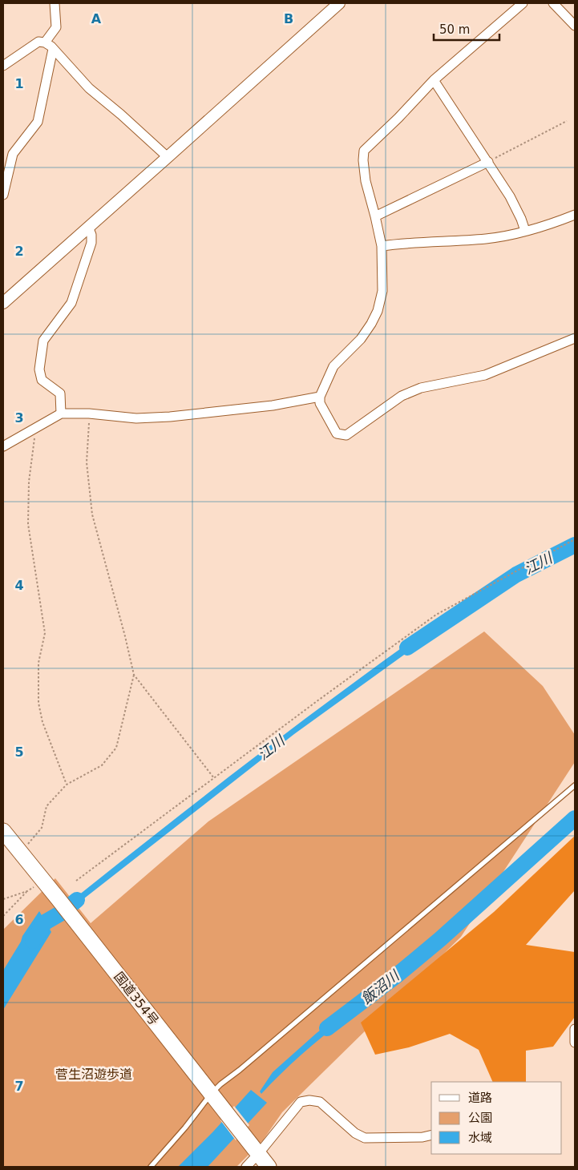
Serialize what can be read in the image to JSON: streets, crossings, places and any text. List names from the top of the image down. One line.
{"streets":{"highway":["国道354号"]},"water":["江川","飯沼川"],"parks":["菅生沼遊歩道"],"legend":["道路","公園","水域"],"scale_bar":"50 m","grid":{"columns":["A","B"],"rows":["1","2","3","4","5","6","7"]}}
